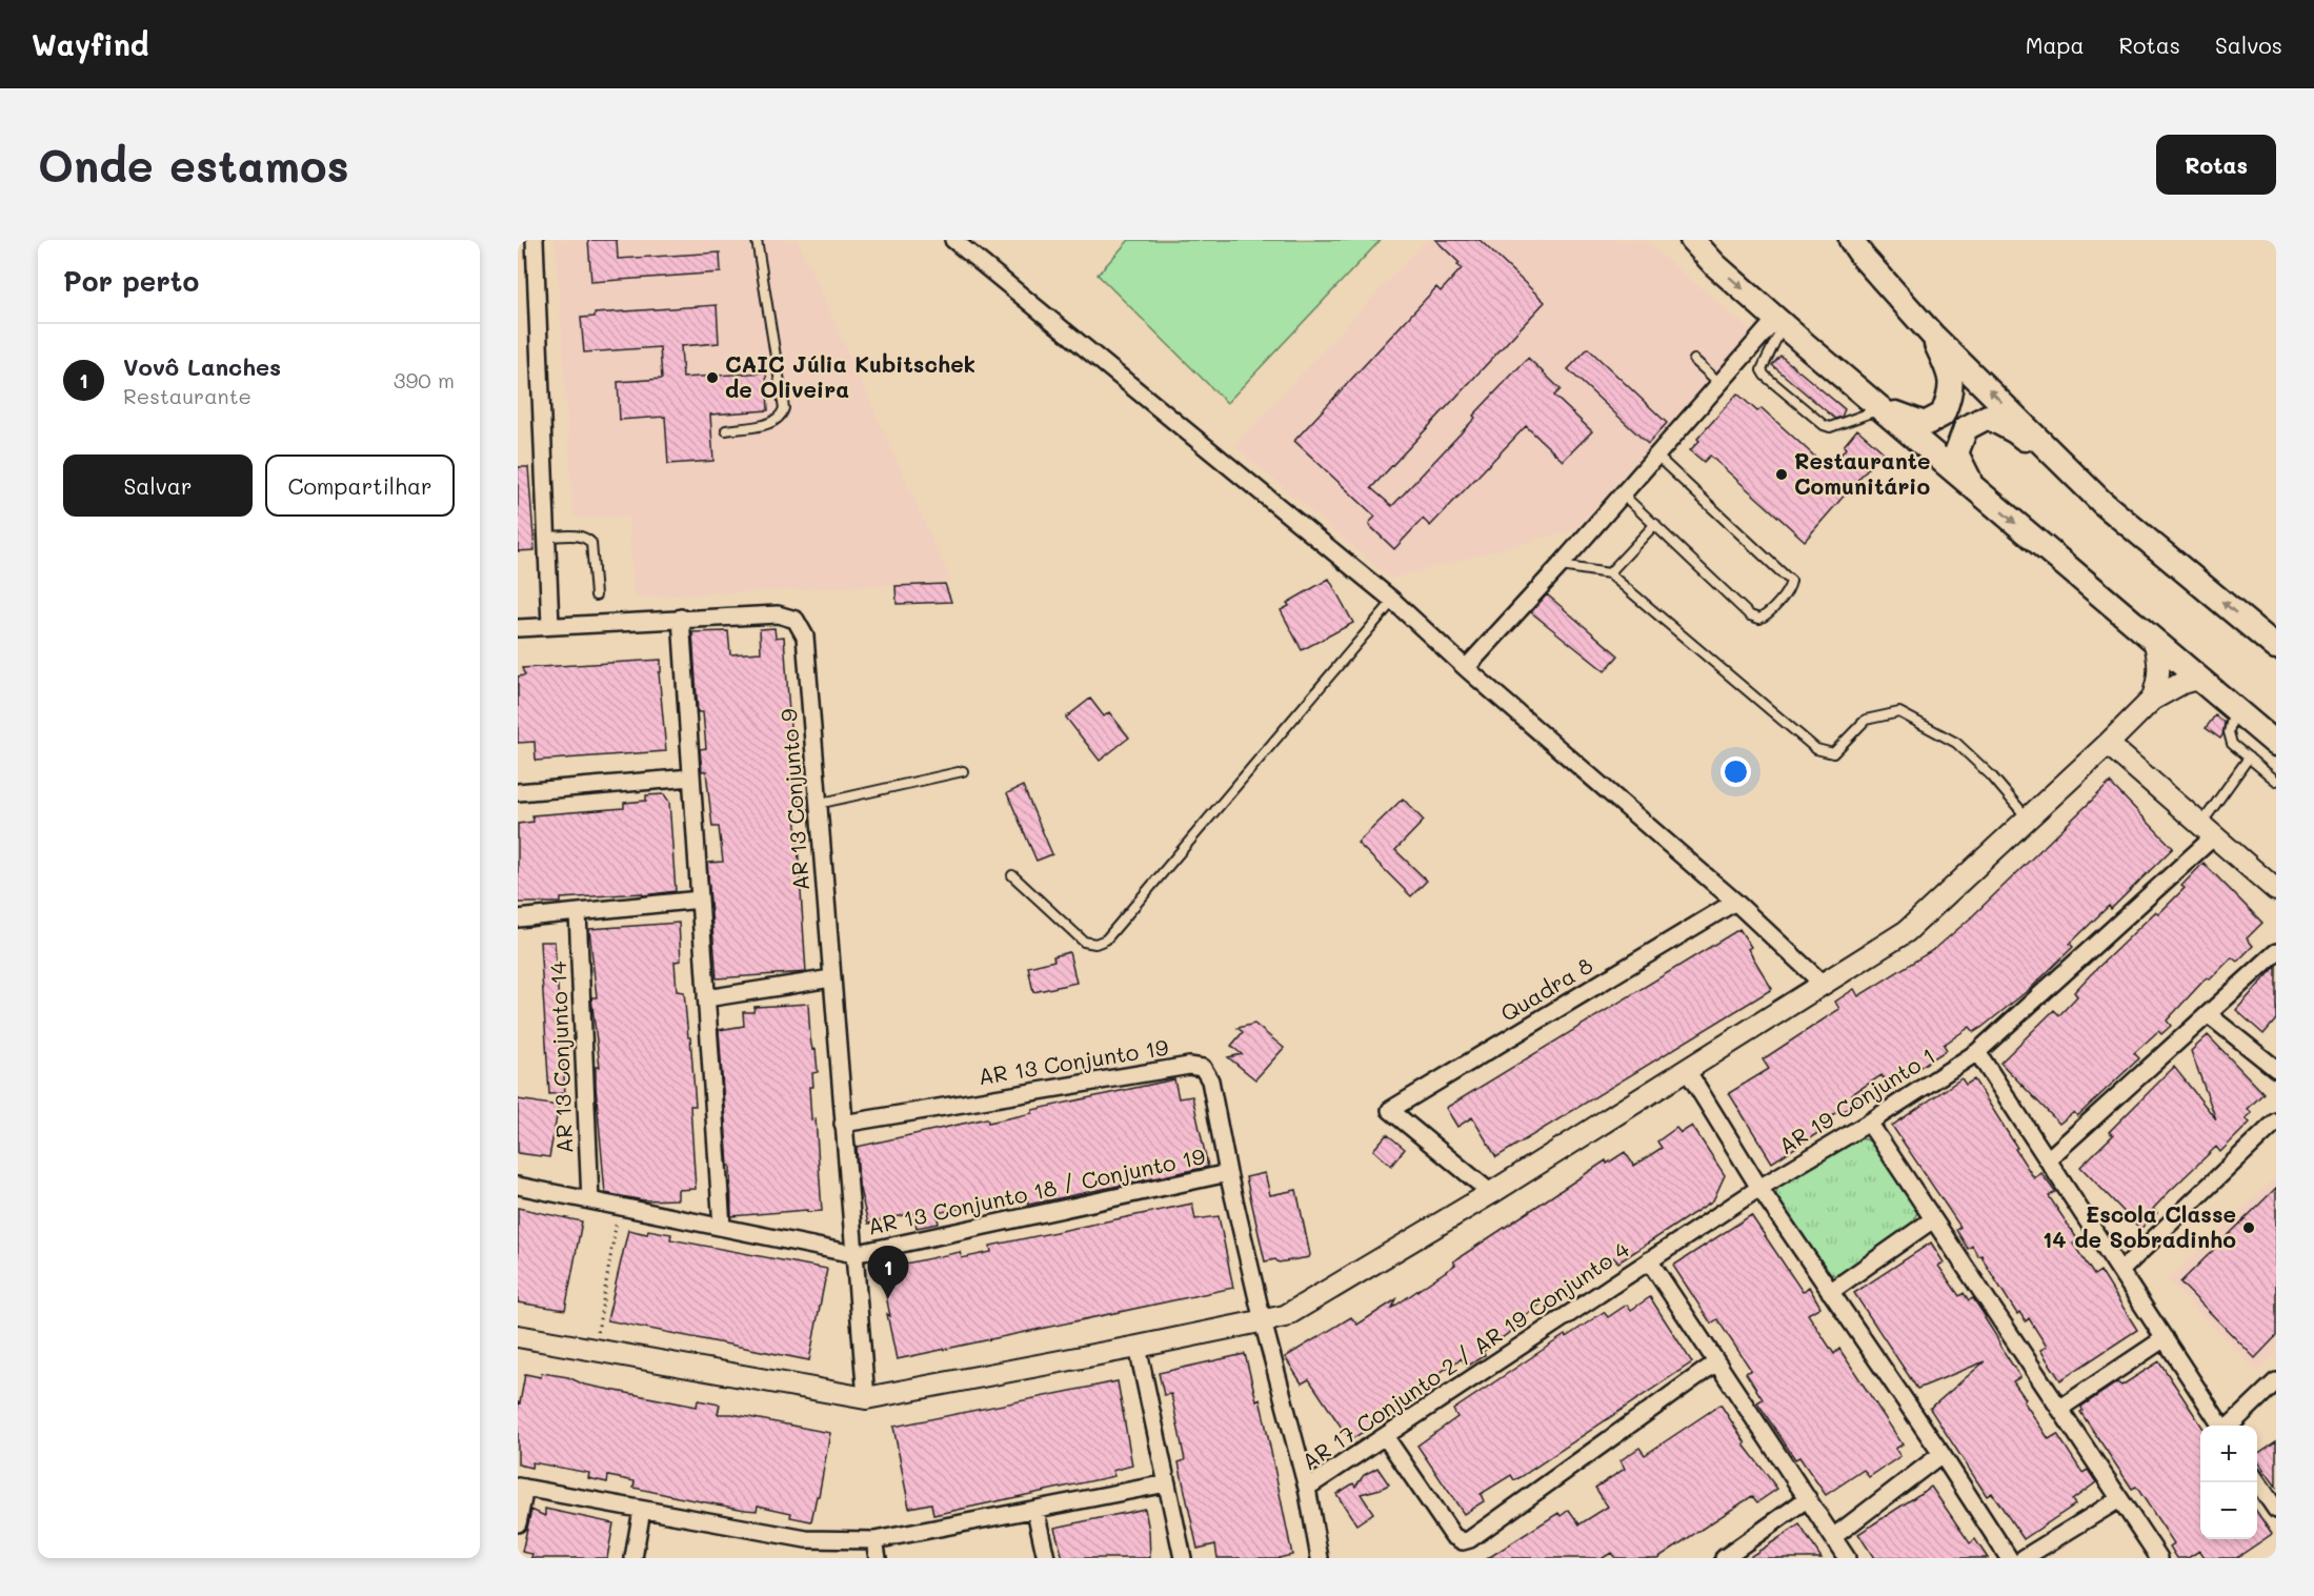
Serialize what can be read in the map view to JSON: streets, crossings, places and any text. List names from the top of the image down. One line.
{"streets":{"street":["AR 13 Conjunto 9","Quadra 8","AR 13 Conjunto 14","AR 13 Conjunto 19","AR 19 Conjunto 1","AR 13 Conjunto 18 / Conjunto 19","AR 17 Conjunto 2 / AR 19 Conjunto 4"]},"crossings":[["AR 13 Conjunto 9","AR 13 Conjunto 19"],["AR 13 Conjunto 9","AR 13 Conjunto 18 / Conjunto 19"],["AR 13 Conjunto 19","AR 13 Conjunto 18 / Conjunto 19"],["AR 19 Conjunto 1","AR 17 Conjunto 2 / AR 19 Conjunto 4"]],"places":["CAIC Júlia Kubitschek de Oliveira","Restaurante Comunitário","Escola Classe 14 de Sobradinho"],"page":{"header":"Wayfind","nav":["Mapa","Rotas","Salvos"],"buttons":["Rotas",["Salvar","Compartilhar"]],"title":"Onde estamos","heading":"Por perto","list":[{"mark":"1","name":"Vovô Lanches","note":"Restaurante","value":"390 m"}],"pins":"1","map_buttons":["+","−"]}}
